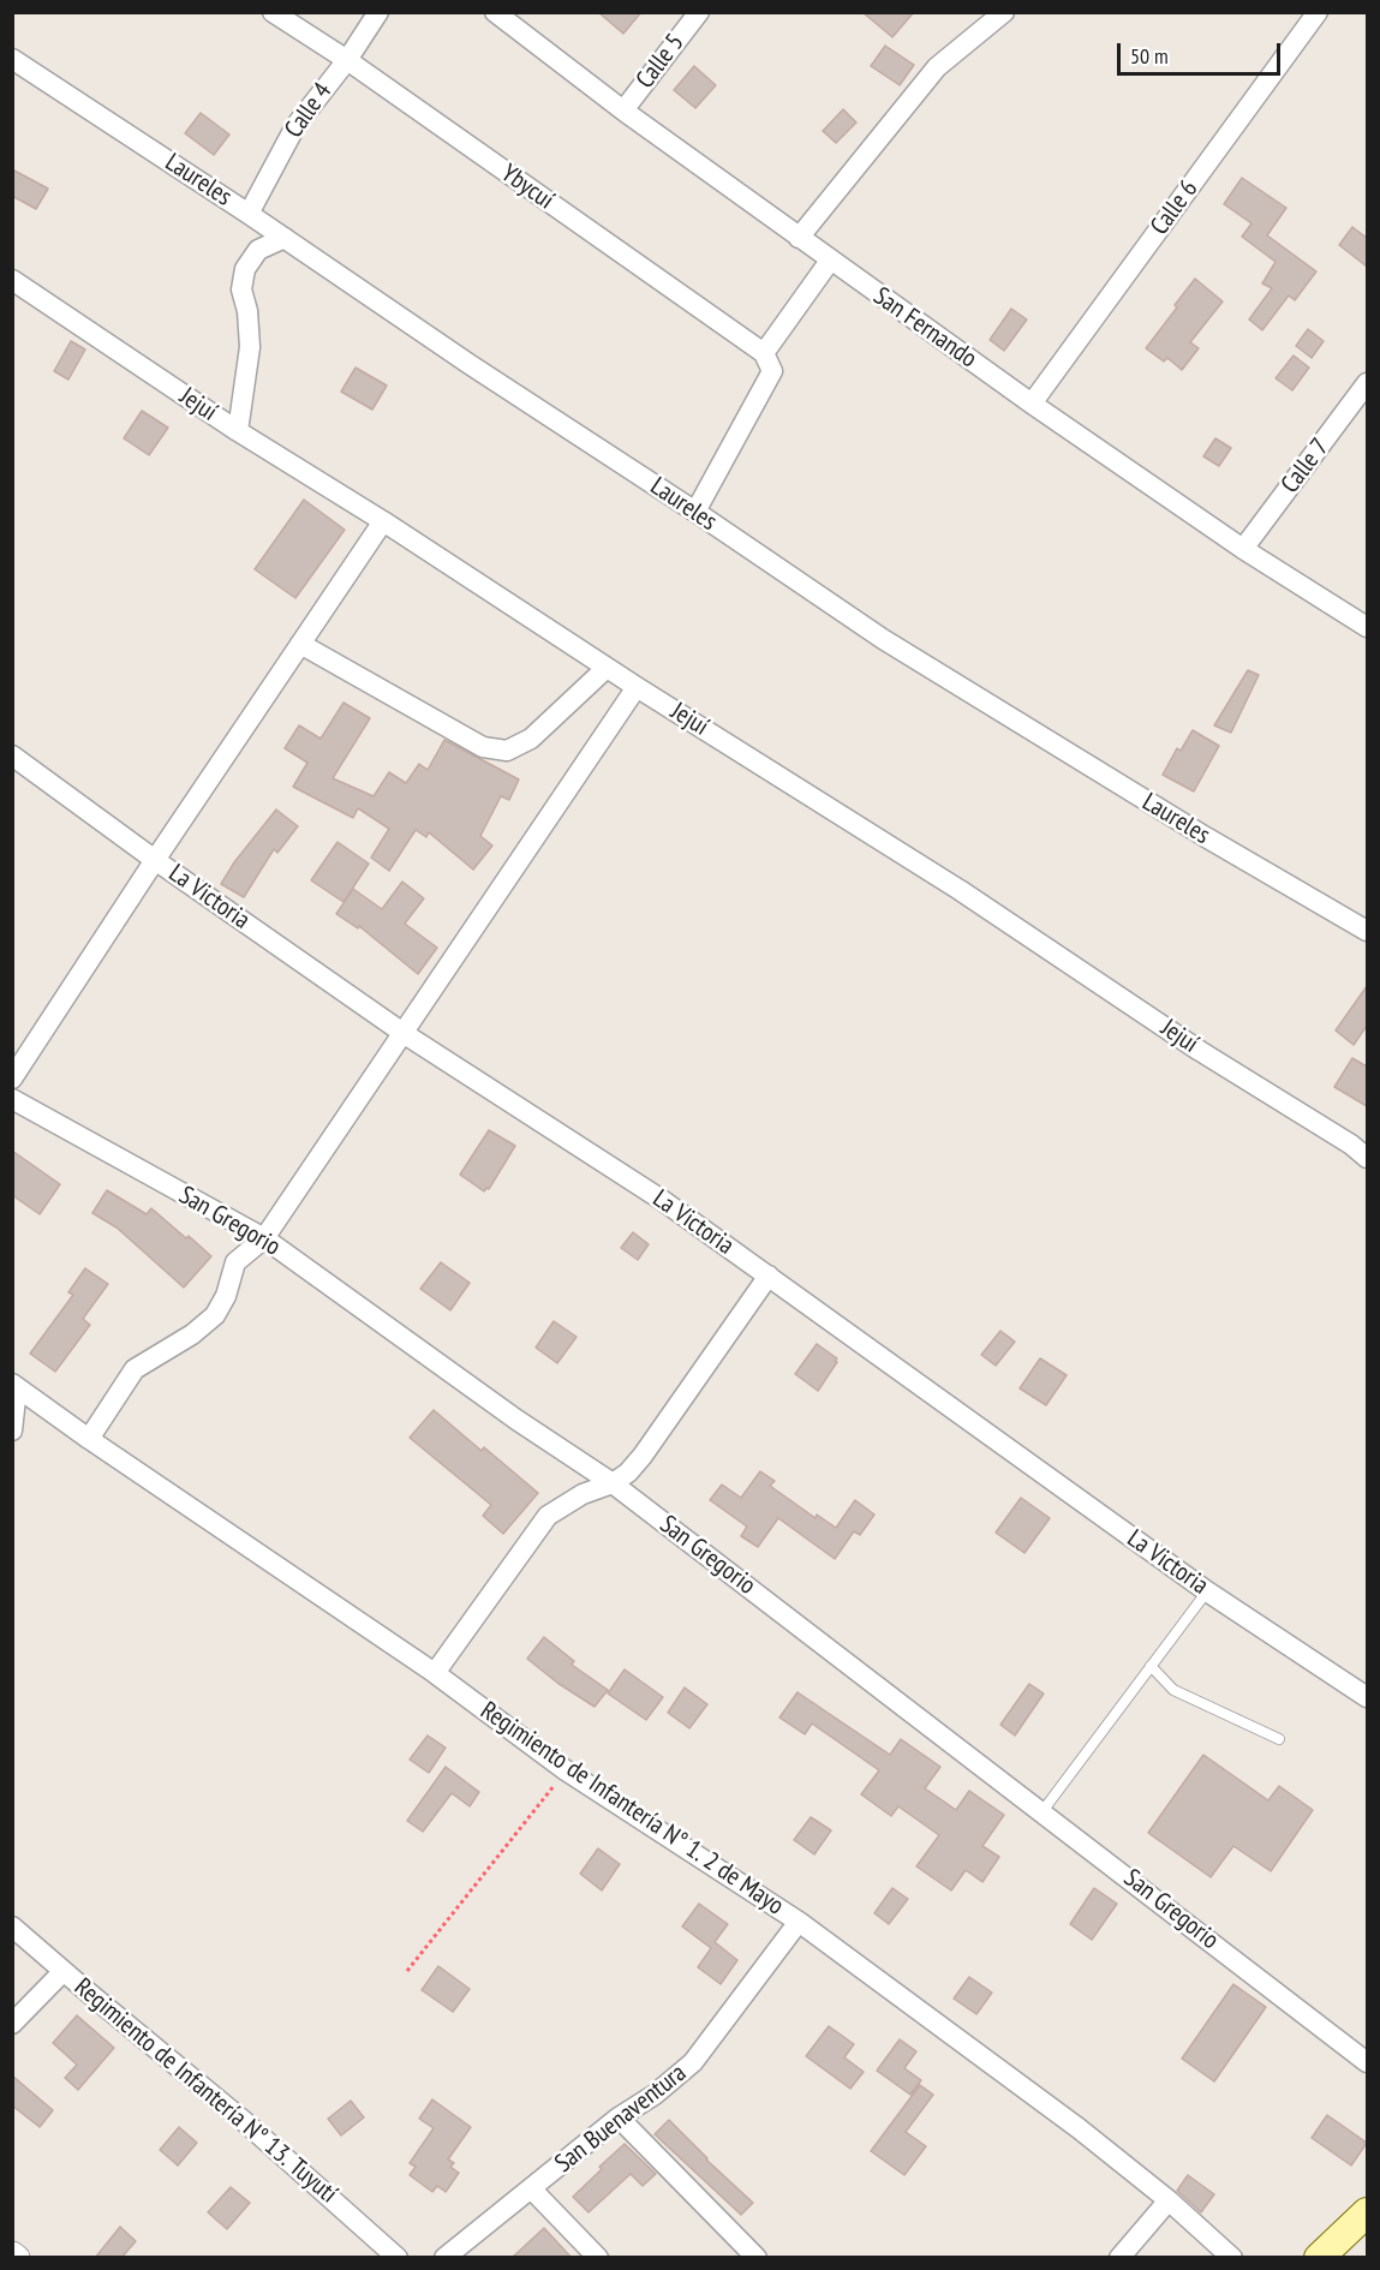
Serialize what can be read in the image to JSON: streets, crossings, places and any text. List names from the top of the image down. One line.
{"streets":{"street":["Calle 5","Calle 4","Laureles","Ybycuí","Calle 6","San Fernando","Jejuí","Calle 7","La Victoria","San Gregorio","Regimiento de Infantería N° 1. 2 de Mayo","Regimiento de Infantería N° 13. Tuyutí","San Buenaventura"]},"crossings":[["Calle 5","San Fernando"],["Calle 4","Laureles"],["Calle 4","Ybycuí"],["Calle 6","San Fernando"],["San Fernando","Calle 7"],["Regimiento de Infantería N° 1. 2 de Mayo","San Buenaventura"]],"scale_bar":"50 m"}
